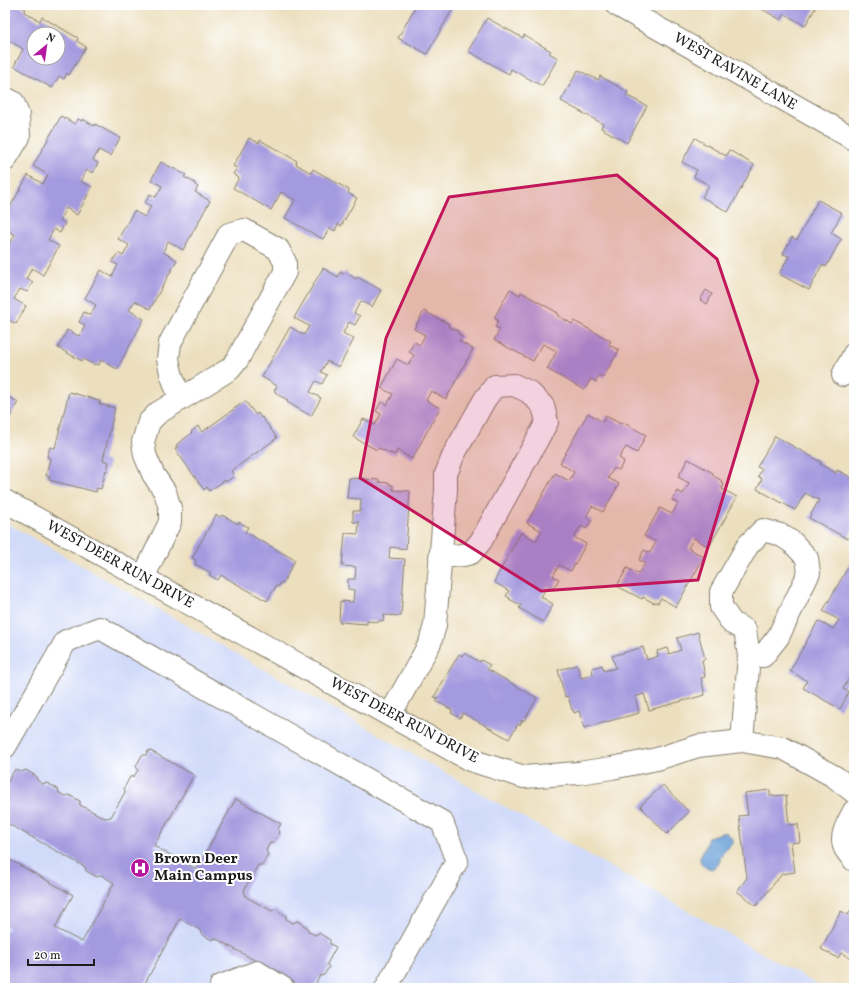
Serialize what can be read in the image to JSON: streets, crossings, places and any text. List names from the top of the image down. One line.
{"streets":{"street":["WEST RAVINE LANE","WEST DEER RUN DRIVE"]},"places":{"hospital":["Brown Deer Main Campus"]},"scale_bar":"20 m","north":"top right"}
